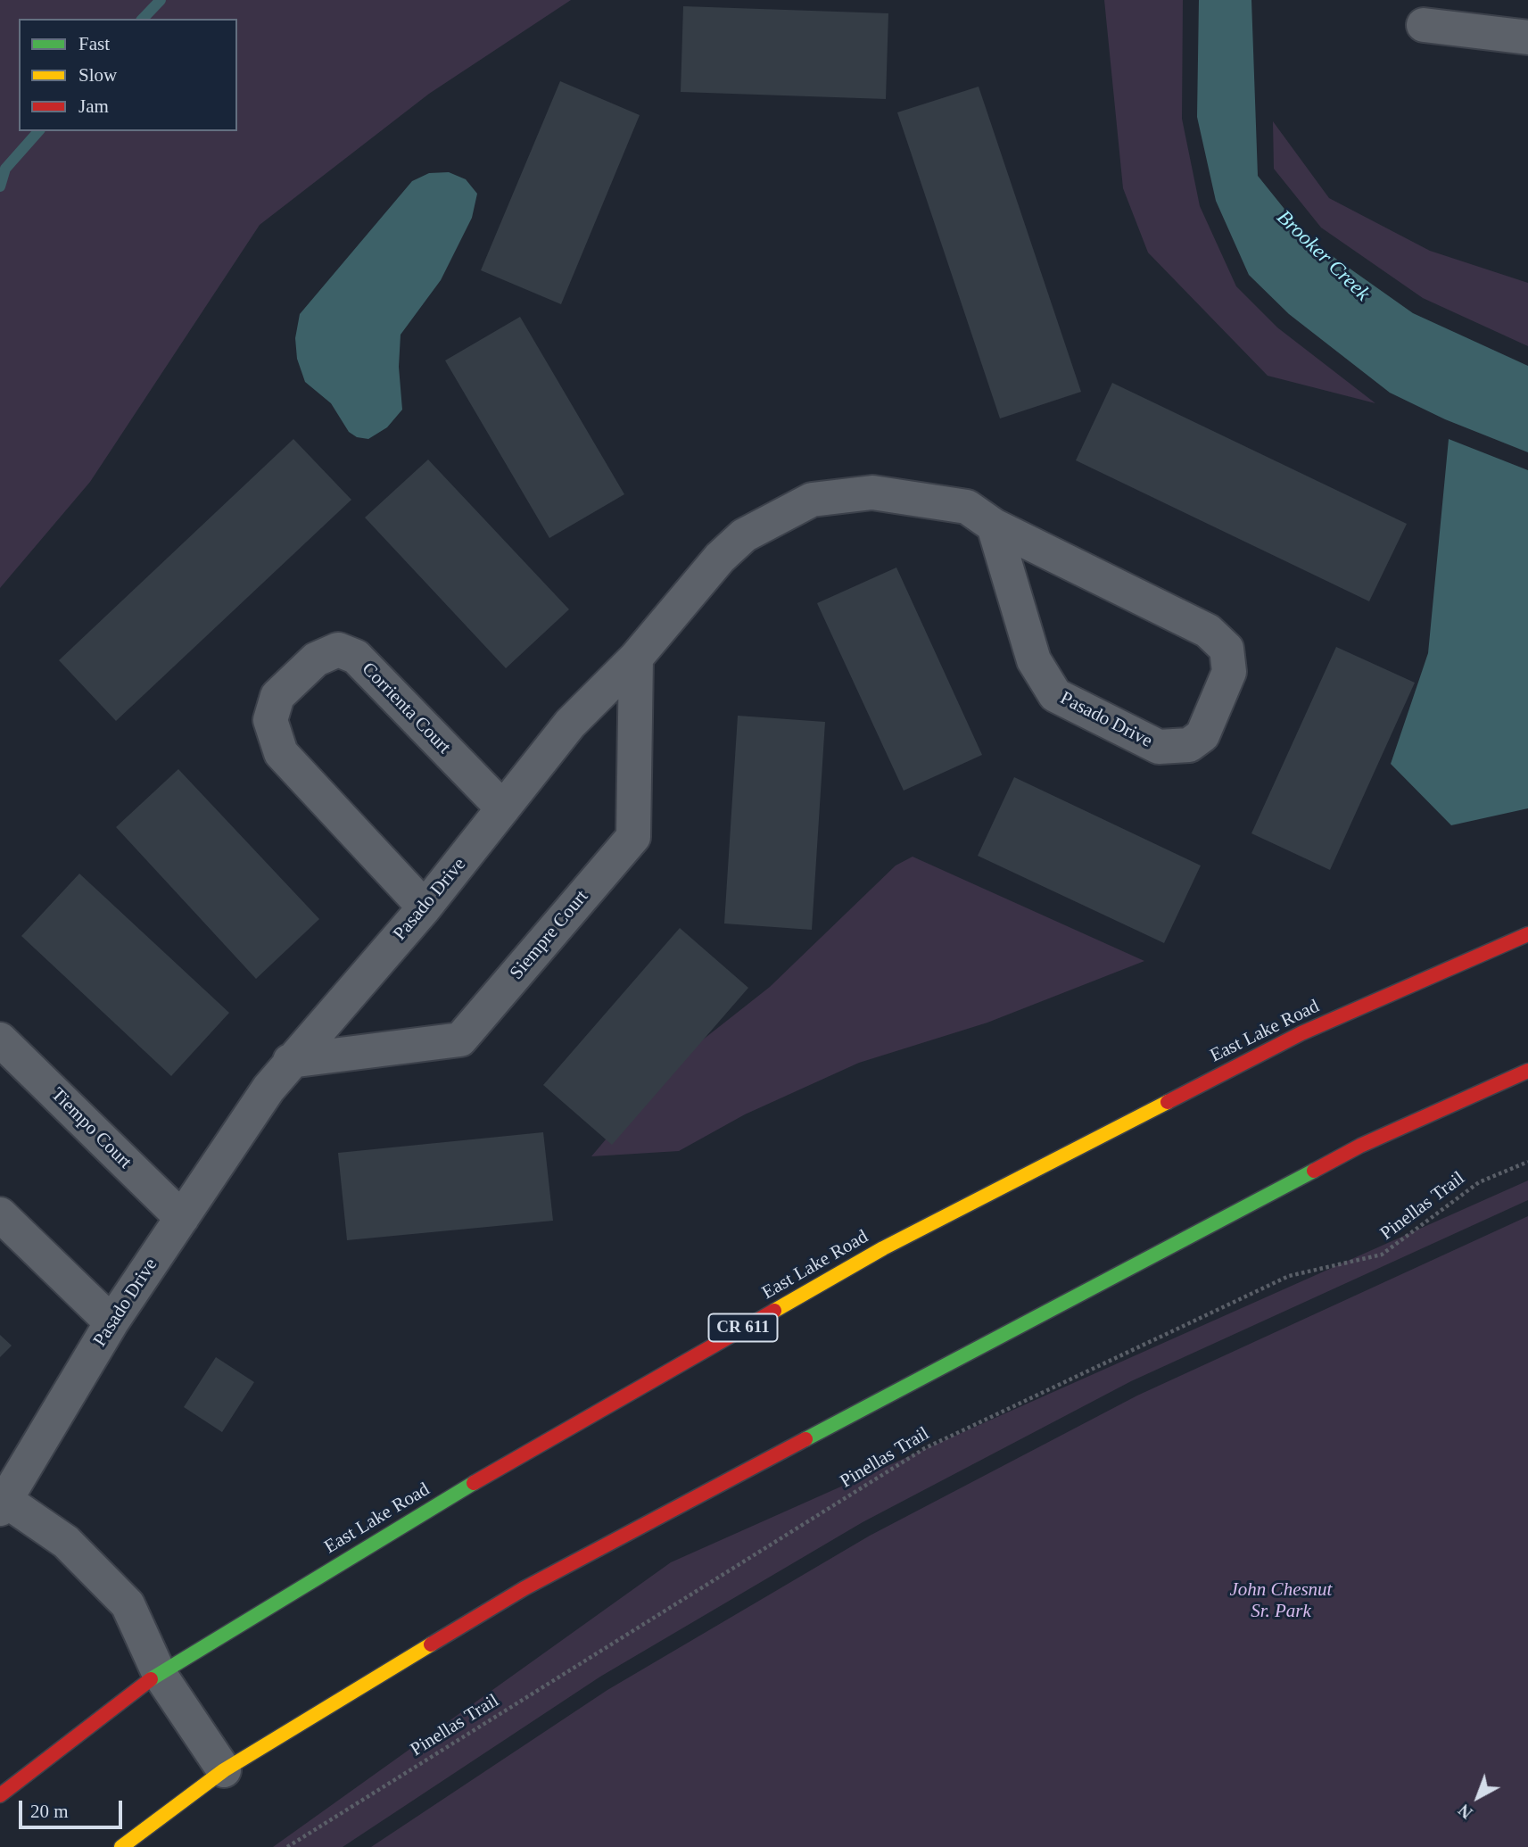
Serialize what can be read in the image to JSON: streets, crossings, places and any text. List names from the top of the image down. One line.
{"streets":{"main road":["East Lake Road","CR 611"],"street":["Corrienta Court","Pasado Drive","Siempre Court","Tiempo Court"],"path":["Pinellas Trail"]},"crossings":[["Corrienta Court","Pasado Drive"],["Pasado Drive","Siempre Court"],["Pasado Drive","Tiempo Court"]],"water":["Brooker Creek"],"parks":["John Chesnut Sr. Park"],"legend":["Fast","Slow","Jam"],"scale_bar":"20 m","north":"bottom left"}
